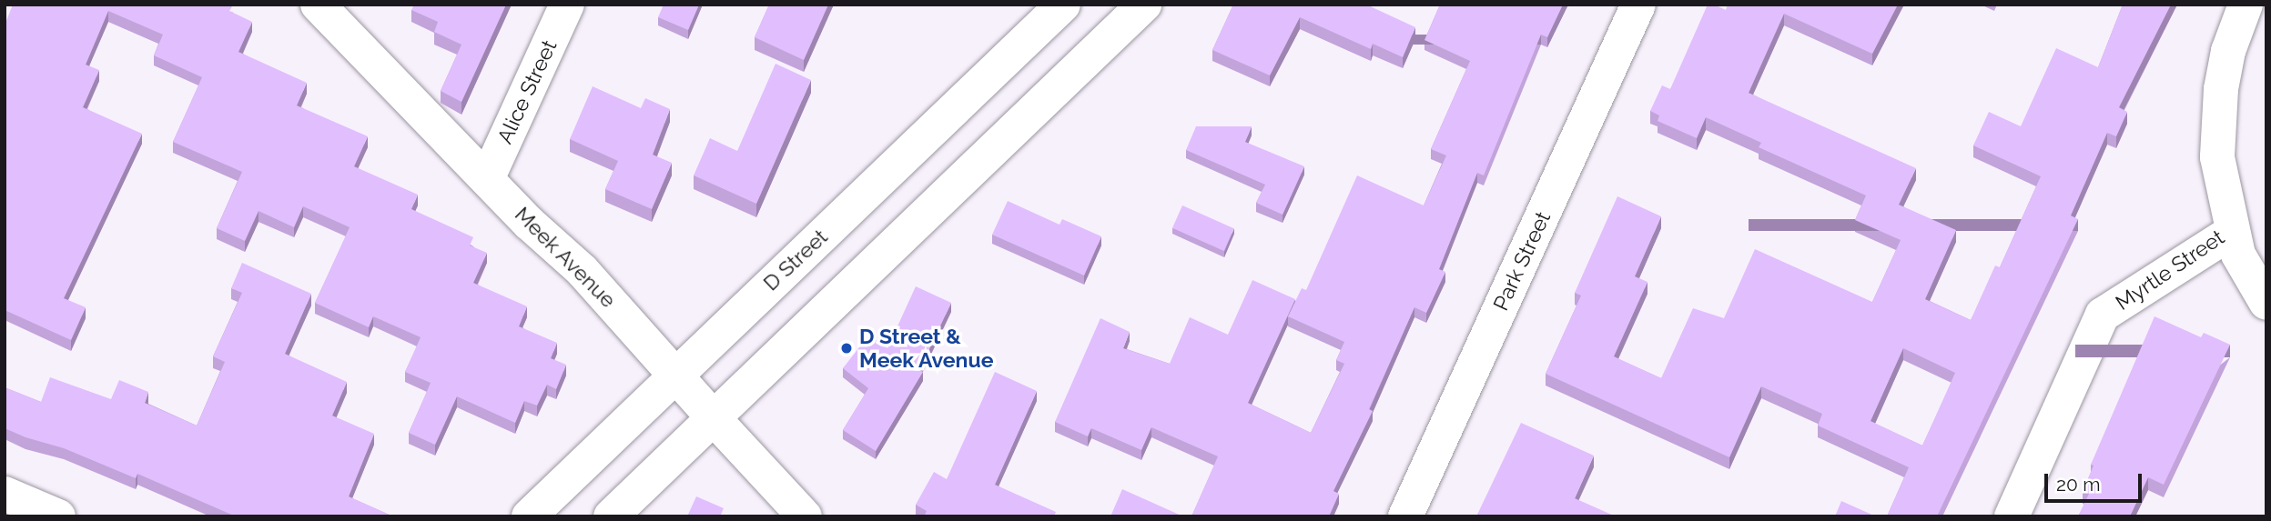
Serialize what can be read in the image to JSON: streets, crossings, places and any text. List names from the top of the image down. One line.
{"streets":{"street":["Alice Street","Meek Avenue","D Street","Park Street","Myrtle Street"]},"crossings":[["Alice Street","Meek Avenue"],["Meek Avenue","D Street"]],"places":["D Street & Meek Avenue"],"scale_bar":"20 m"}
